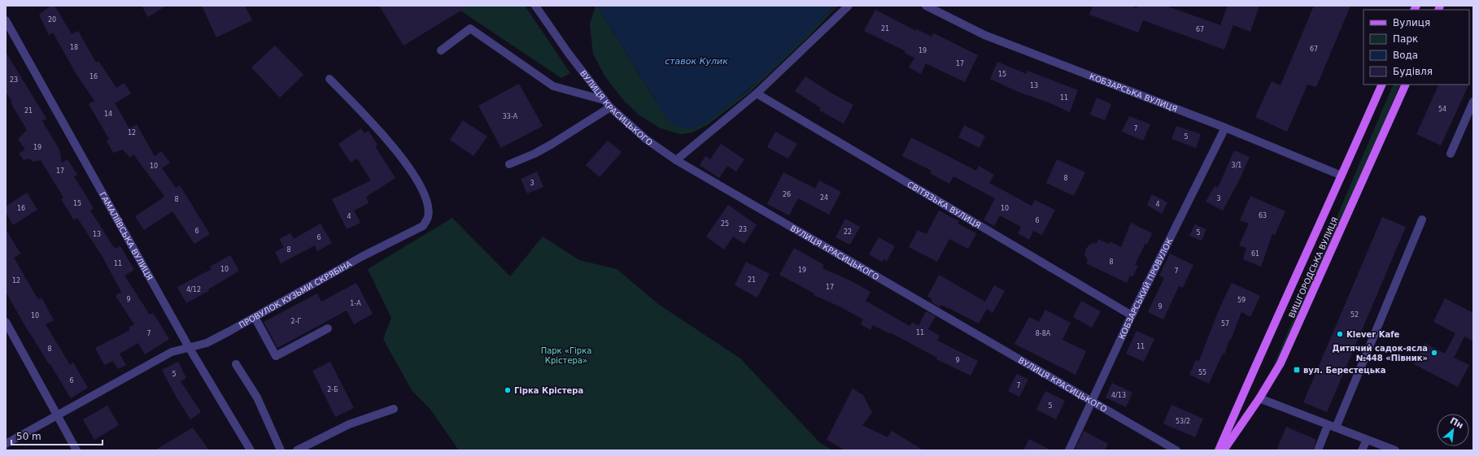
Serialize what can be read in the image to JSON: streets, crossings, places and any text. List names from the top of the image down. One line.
{"streets":{"main road":["ВИШГОРОДСЬКА ВУЛИЦЯ"],"street":["КОБЗАРСЬКА ВУЛИЦЯ","ВУЛИЦЯ КРАСИЦЬКОГО","СВІТЯЗЬКА ВУЛИЦЯ","ГАМАЛІЇВСЬКА ВУЛИЦЯ","КОБЗАРСЬКИЙ ПРОВУЛОК","ПРОВУЛОК КУЗЬМИ СКРЯБІНА"]},"crossings":[["КОБЗАРСЬКА ВУЛИЦЯ","ВИШГОРОДСЬКА ВУЛИЦЯ"],["КОБЗАРСЬКА ВУЛИЦЯ","КОБЗАРСЬКИЙ ПРОВУЛОК"],["ВУЛИЦЯ КРАСИЦЬКОГО","КОБЗАРСЬКИЙ ПРОВУЛОК"],["СВІТЯЗЬКА ВУЛИЦЯ","КОБЗАРСЬКИЙ ПРОВУЛОК"],["ГАМАЛІЇВСЬКА ВУЛИЦЯ","ПРОВУЛОК КУЗЬМИ СКРЯБІНА"]],"water":["ставок Кулик"],"parks":["Парк «Гірка Крістера»"],"places":{"other":["Klever Kafe","Дитячий садок-ясла №448 «Півник»","Гірка Крістера"],"transit":["вул. Берестецька"]},"house_numbers":["20","21","67","18","67","19","17","15","16","23","13","11","54","21","14","33-А","7","12","5","19","3/1","10","17","8","3","26","24","3","8","15","4","16","10","63","4","6","25","23","6","22","5","13","6","8","61","8","11","10","19","7","21","12","17","4/12","9","59","1-А","9","52","10","2-Г","57","11","7","8-8А","11","8","9","55","5","6","7","2-Б","4/13","5","53/2"],"legend":["Вулиця","Парк","Вода","Будівля"],"scale_bar":"50 m","north":"top right"}
